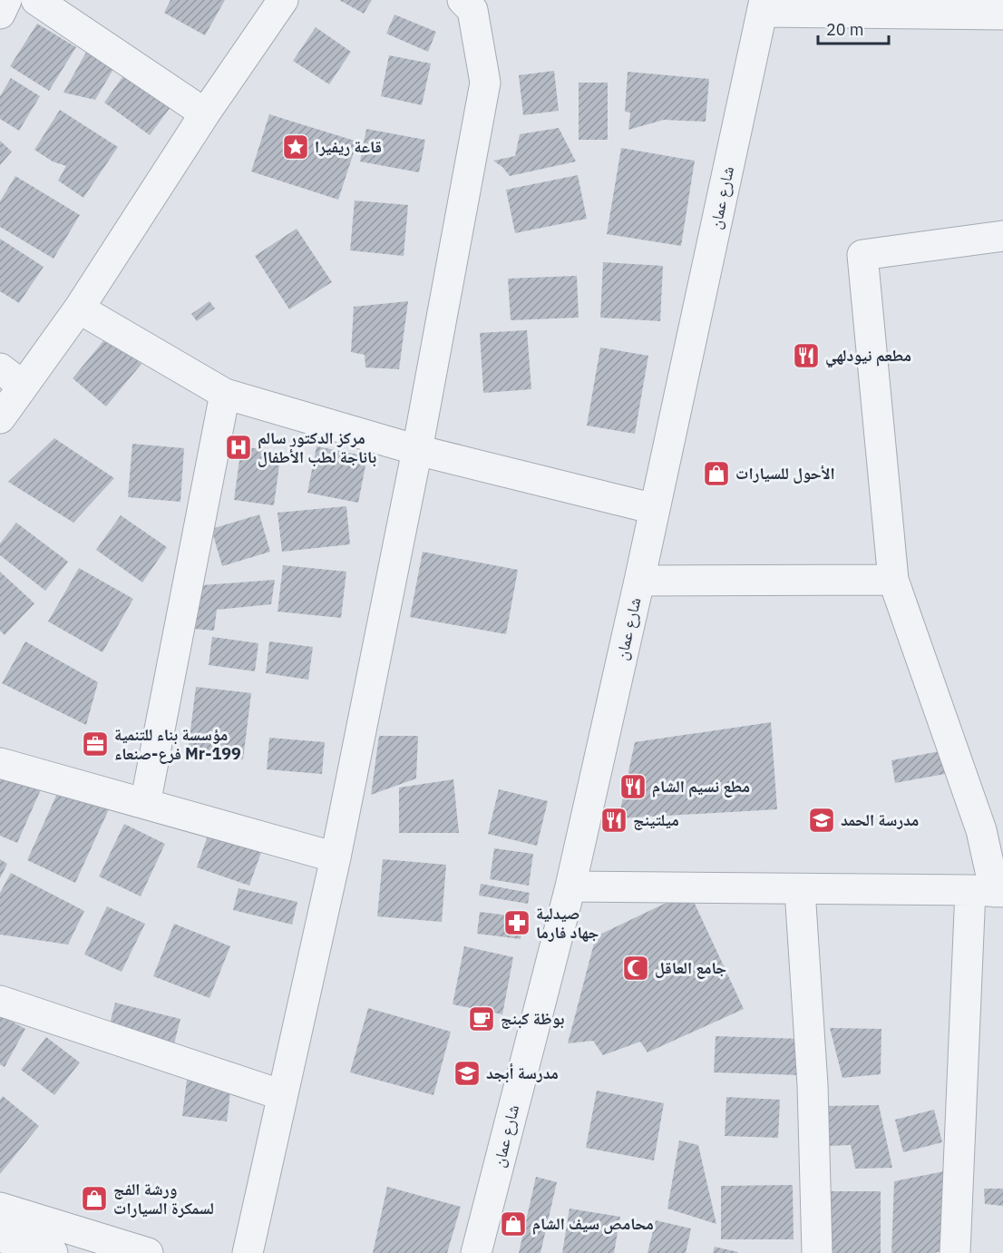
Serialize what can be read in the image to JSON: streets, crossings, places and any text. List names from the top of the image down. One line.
{"streets":{"street":["شارع عمان"]},"places":{"place":["قاعة ريفيرا"],"restaurant":["مطعم نيودلهي","مطع نسيم الشام","ميلتينج"],"hospital":["مركز الدكتور سالم باناجة لطب الأطفال"],"shop":["الأحول للسيارات","ورشة الفج لسمكرة السيارات","محامص سيف الشام"],"office":["مؤسسة بناء للتنمية فرع-صنعاء Mr-199"],"school or university":["مدرسة الحمد","مدرسة أبجد"],"pharmacy":["صيدلية جهاد فارما"],"mosque":["جامع العاقل"],"cafe":["بوظة كبنج"]},"scale_bar":"20 m"}
